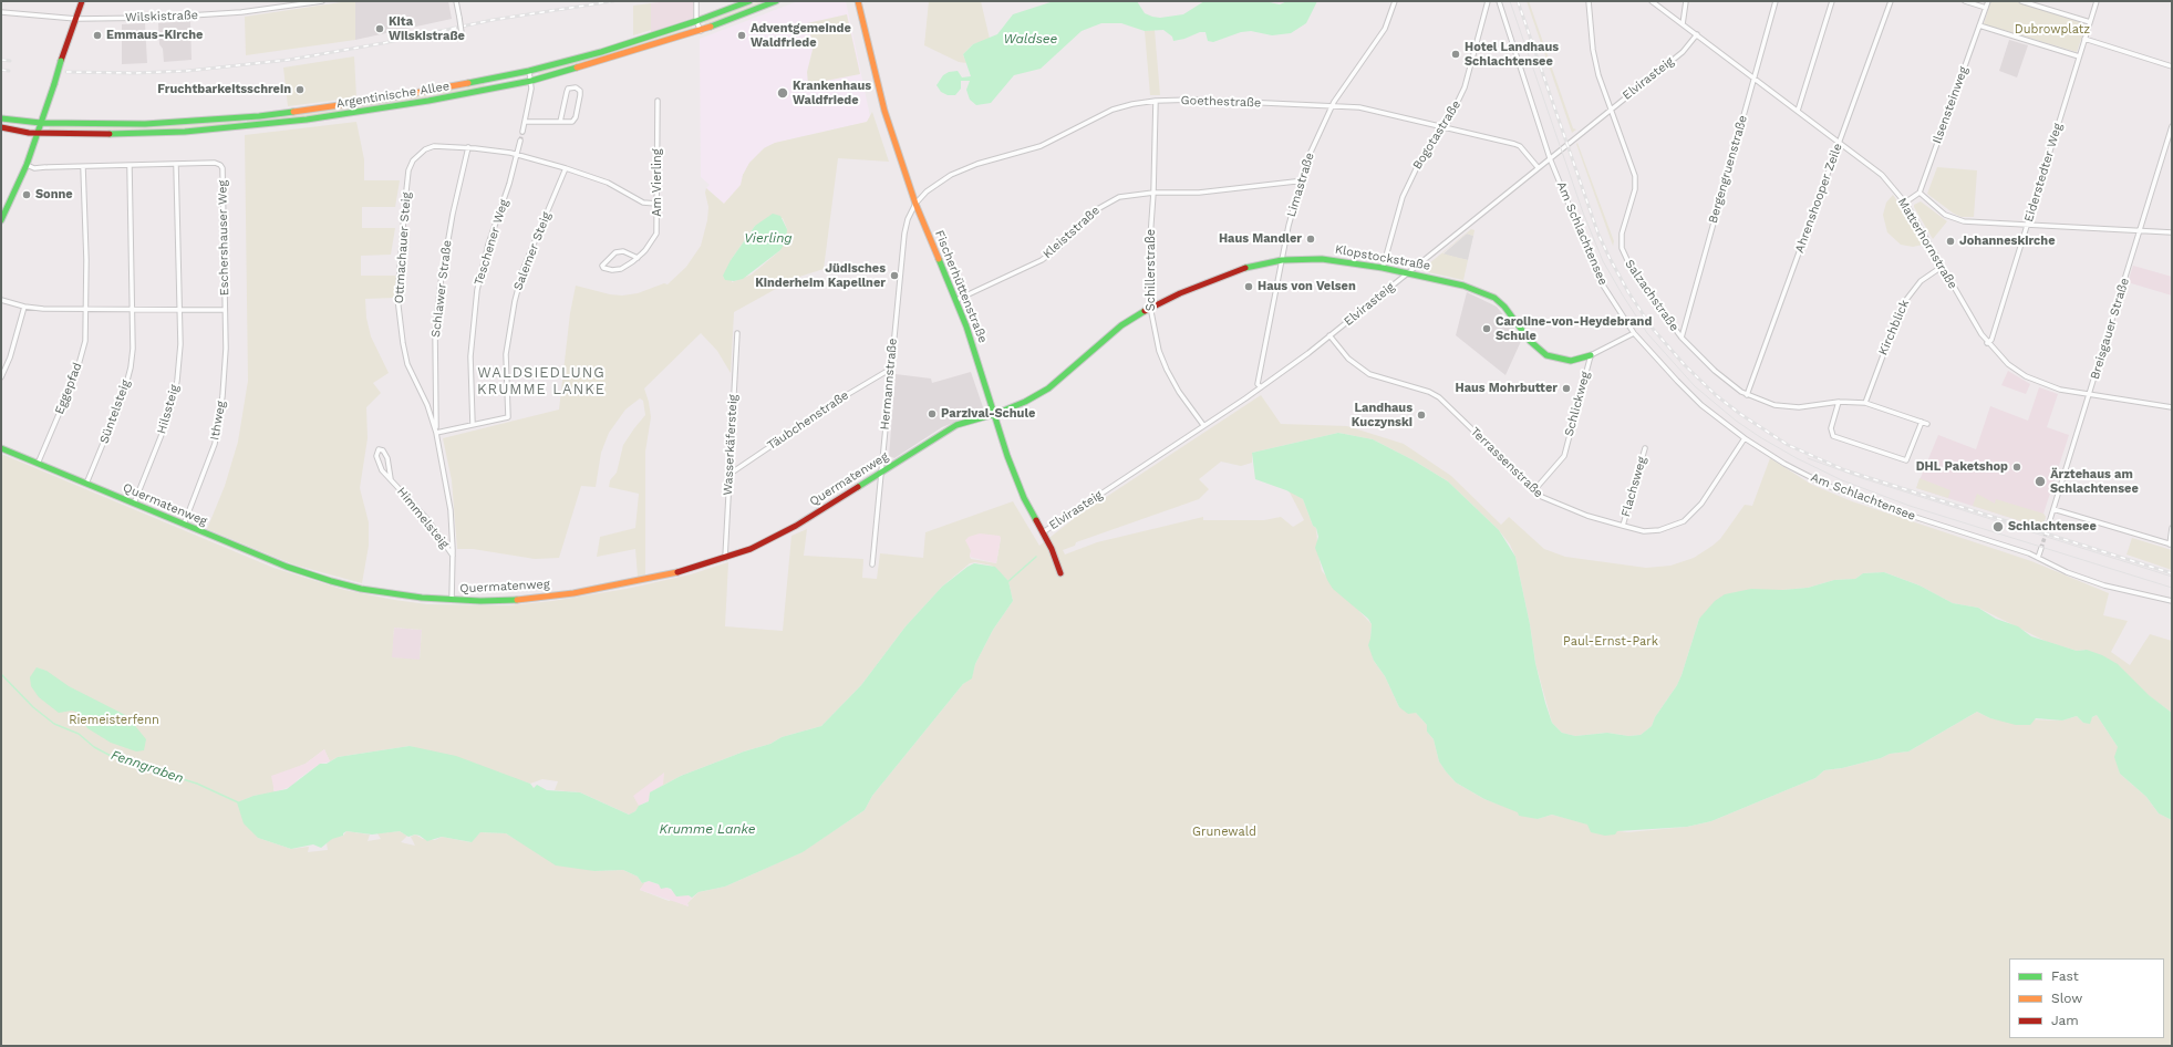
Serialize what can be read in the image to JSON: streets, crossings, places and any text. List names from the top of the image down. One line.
{"streets":{"street":["Wilskistraße","Elvirasteig","Argentinische Allee","Goethestraße","Ilsensteinweg","Bogotastraße","Bergengruenstraße","Eiderstedter Weg","Am Vierling","Limastraße","Ahrenshooper Zeile","Kleiststraße","Am Schlachtensee","Eschershauser Weg","Teschener Weg","Matterhornstraße","Ottmachauer Steig","Salemer Steig","Klopstockstraße","Schillerstraße","Fischerhüttenstraße","Schlawer Straße","Salzachstraße","Kirchblick","Breisgauer Straße","Hermannstraße","Eggepfad","Schlickweg","Hilssteig","Süntelsteig","Ithweg","Täubchenstraße","Wasserkäfersteig","Terrassenstraße","Quermatenweg","Flachsweg","Himmelsteig"]},"crossings":[["Elvirasteig","Goethestraße"],["Elvirasteig","Limastraße"],["Elvirasteig","Am Schlachtensee"],["Elvirasteig","Matterhornstraße"],["Elvirasteig","Klopstockstraße"],["Elvirasteig","Schillerstraße"],["Elvirasteig","Fischerhüttenstraße"],["Elvirasteig","Salzachstraße"],["Elvirasteig","Terrassenstraße"],["Goethestraße","Bogotastraße"],["Goethestraße","Limastraße"],["Goethestraße","Schillerstraße"],["Goethestraße","Fischerhüttenstraße"],["Goethestraße","Hermannstraße"],["Bogotastraße","Klopstockstraße"],["Bergengruenstraße","Matterhornstraße"],["Bergengruenstraße","Salzachstraße"],["Eiderstedter Weg","Matterhornstraße"],["Limastraße","Kleiststraße"],["Limastraße","Klopstockstraße"],["Ahrenshooper Zeile","Matterhornstraße"],["Ahrenshooper Zeile","Salzachstraße"],["Kleiststraße","Schillerstraße"],["Kleiststraße","Fischerhüttenstraße"],["Am Schlachtensee","Schlickweg"],["Am Schlachtensee","Terrassenstraße"],["Eschershauser Weg","Eggepfad"],["Eschershauser Weg","Hilssteig"],["Eschershauser Weg","Süntelsteig"],["Eschershauser Weg","Ithweg"],["Teschener Weg","Salemer Steig"],["Matterhornstraße","Kirchblick"],["Matterhornstraße","Breisgauer Straße"],["Ottmachauer Steig","Schlawer Straße"],["Ottmachauer Steig","Quermatenweg"],["Ottmachauer Steig","Himmelsteig"],["Klopstockstraße","Schillerstraße"],["Klopstockstraße","Fischerhüttenstraße"],["Klopstockstraße","Schlickweg"],["Klopstockstraße","Quermatenweg"],["Fischerhüttenstraße","Hermannstraße"],["Fischerhüttenstraße","Quermatenweg"],["Salzachstraße","Kirchblick"],["Hermannstraße","Täubchenstraße"],["Hermannstraße","Quermatenweg"],["Eggepfad","Quermatenweg"],["Schlickweg","Terrassenstraße"],["Hilssteig","Quermatenweg"],["Süntelsteig","Quermatenweg"],["Ithweg","Quermatenweg"],["Täubchenstraße","Wasserkäfersteig"],["Wasserkäfersteig","Quermatenweg"],["Terrassenstraße","Flachsweg"]],"districts":["WALDSIEDLUNG KRUMME LANKE"],"water":["Waldsee","Vierling","Fenngraben","Krumme Lanke"],"parks":["Dubrowplatz","Paul-Ernst-Park","Riemeisterfenn","Grunewald"],"places":["Kita Wilskistraße","Emmaus-Kirche","Adventgemeinde Waldfriede","Hotel Landhaus Schlachtensee","Fruchtbarkeitsschrein","Krankenhaus Waldfriede","Sonne","Haus Mandler","Johanneskirche","Jüdisches Kinderheim Kapellner","Haus von Velsen","Caroline-von-Heydebrand Schule","Haus Mohrbutter","Parzival-Schule","Landhaus Kuczynski","DHL Paketshop","Ärztehaus am Schlachtensee","Schlachtensee"],"legend":["Fast","Slow","Jam"]}
